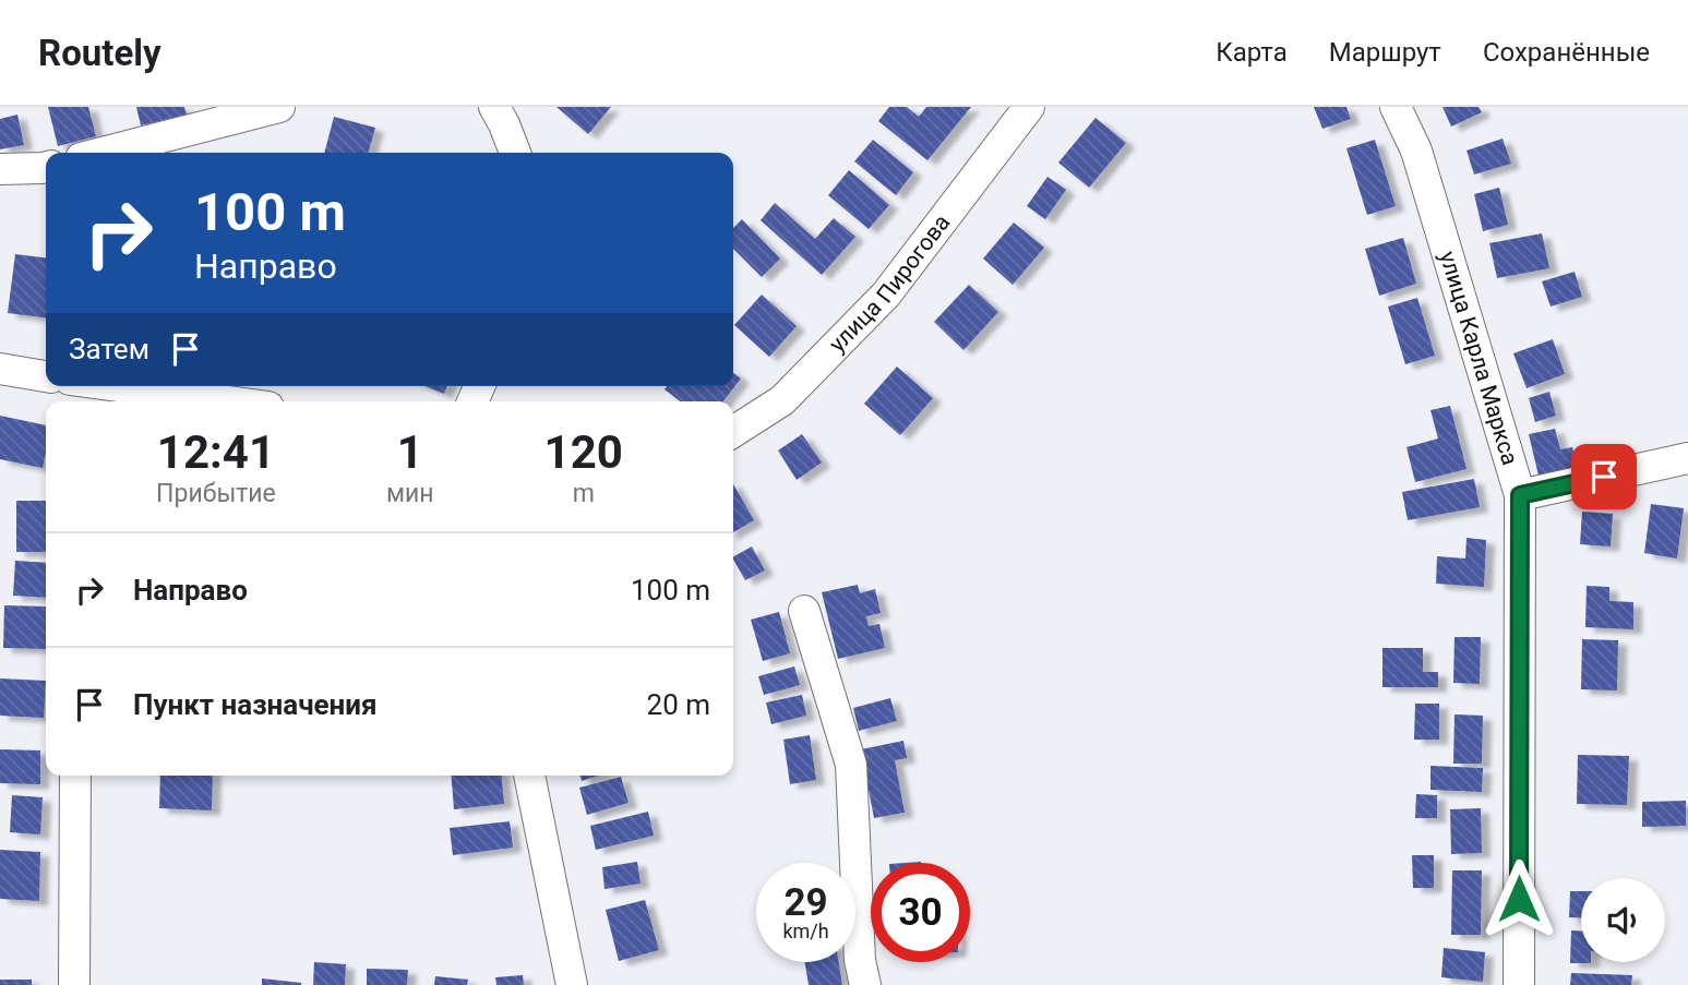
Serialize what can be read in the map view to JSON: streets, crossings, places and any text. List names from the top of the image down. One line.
{"streets":{"street":["улица Пирогова","улица Карла Маркса"]},"page":{"header":"Routely","nav":["Карта","Маршрут","Сохранённые"],"turn":["100 m","Направо"],"then":"Затем","eta":["12:41","Прибытие","1","мин","120","m"],"list":[{"name":"Направо","value":"100 m"},{"name":"Пункт назначения","value":"20 m"}],"speed":"29 km/h","limit":"30"}}
